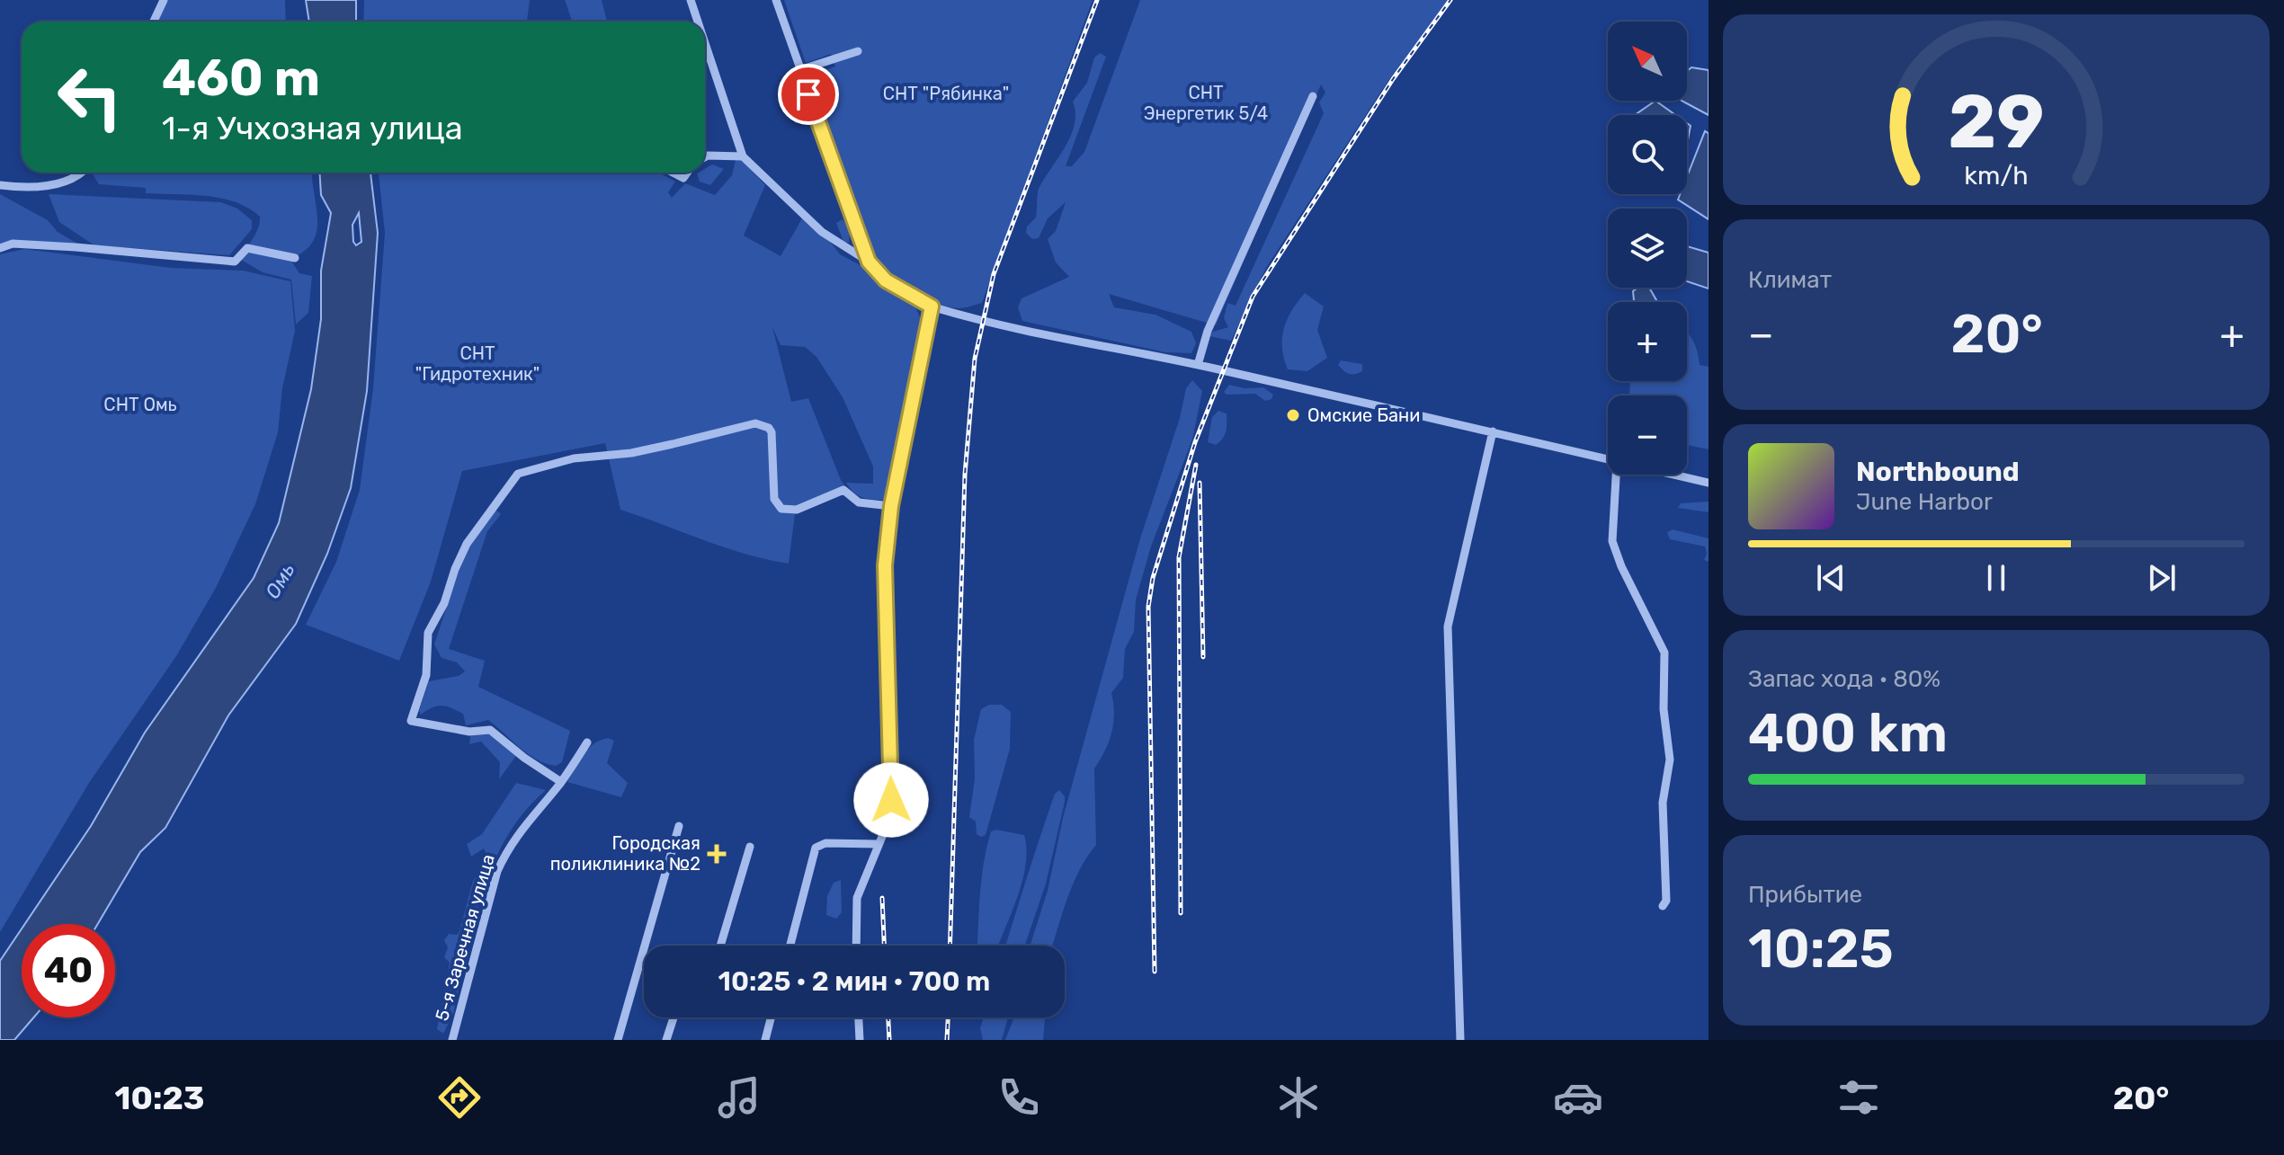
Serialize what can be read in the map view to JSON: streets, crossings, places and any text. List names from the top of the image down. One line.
{"streets":{"street":["5-я Заречная улица"]},"water":["Омь"],"parks":["СНТ Энергетик 5/4","СНТ \"Рябинка\"","СНТ \"Гидротехник\"","СНТ Омь"],"places":{"other":["Омские Бани"],"health":["Городская поликлиника №2"]},"north":"top left","page":{"map_buttons":["+","−"],"turn":["460 m","1-я Учхозная улица"],"tile":["Климат",["Запас хода · 80%","400 km"],["Прибытие","10:25"]],"heat":["−","20°","+"],"song":["Northbound","June Harbor"],"limit":"40","trip":"10:25 · 2 мин · 700 m","tabs":["10:23","20°"],"gauge":["29","km/h"]}}
